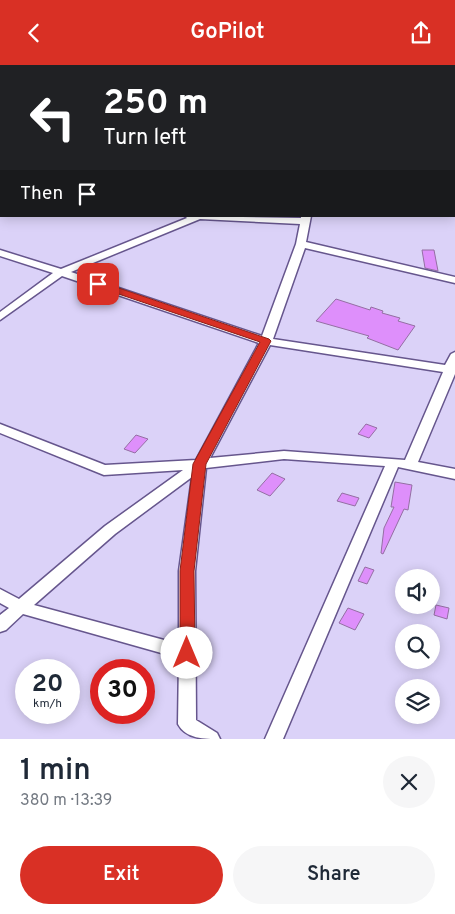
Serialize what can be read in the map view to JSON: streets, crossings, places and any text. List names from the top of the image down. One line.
{"page":{"header":"GoPilot","turn":["250 m","Turn left"],"then":"Then","speed":"20 km/h","limit":"30","heading":["1 min","380 m · 13:39"],"buttons":["Exit","Share"]}}
